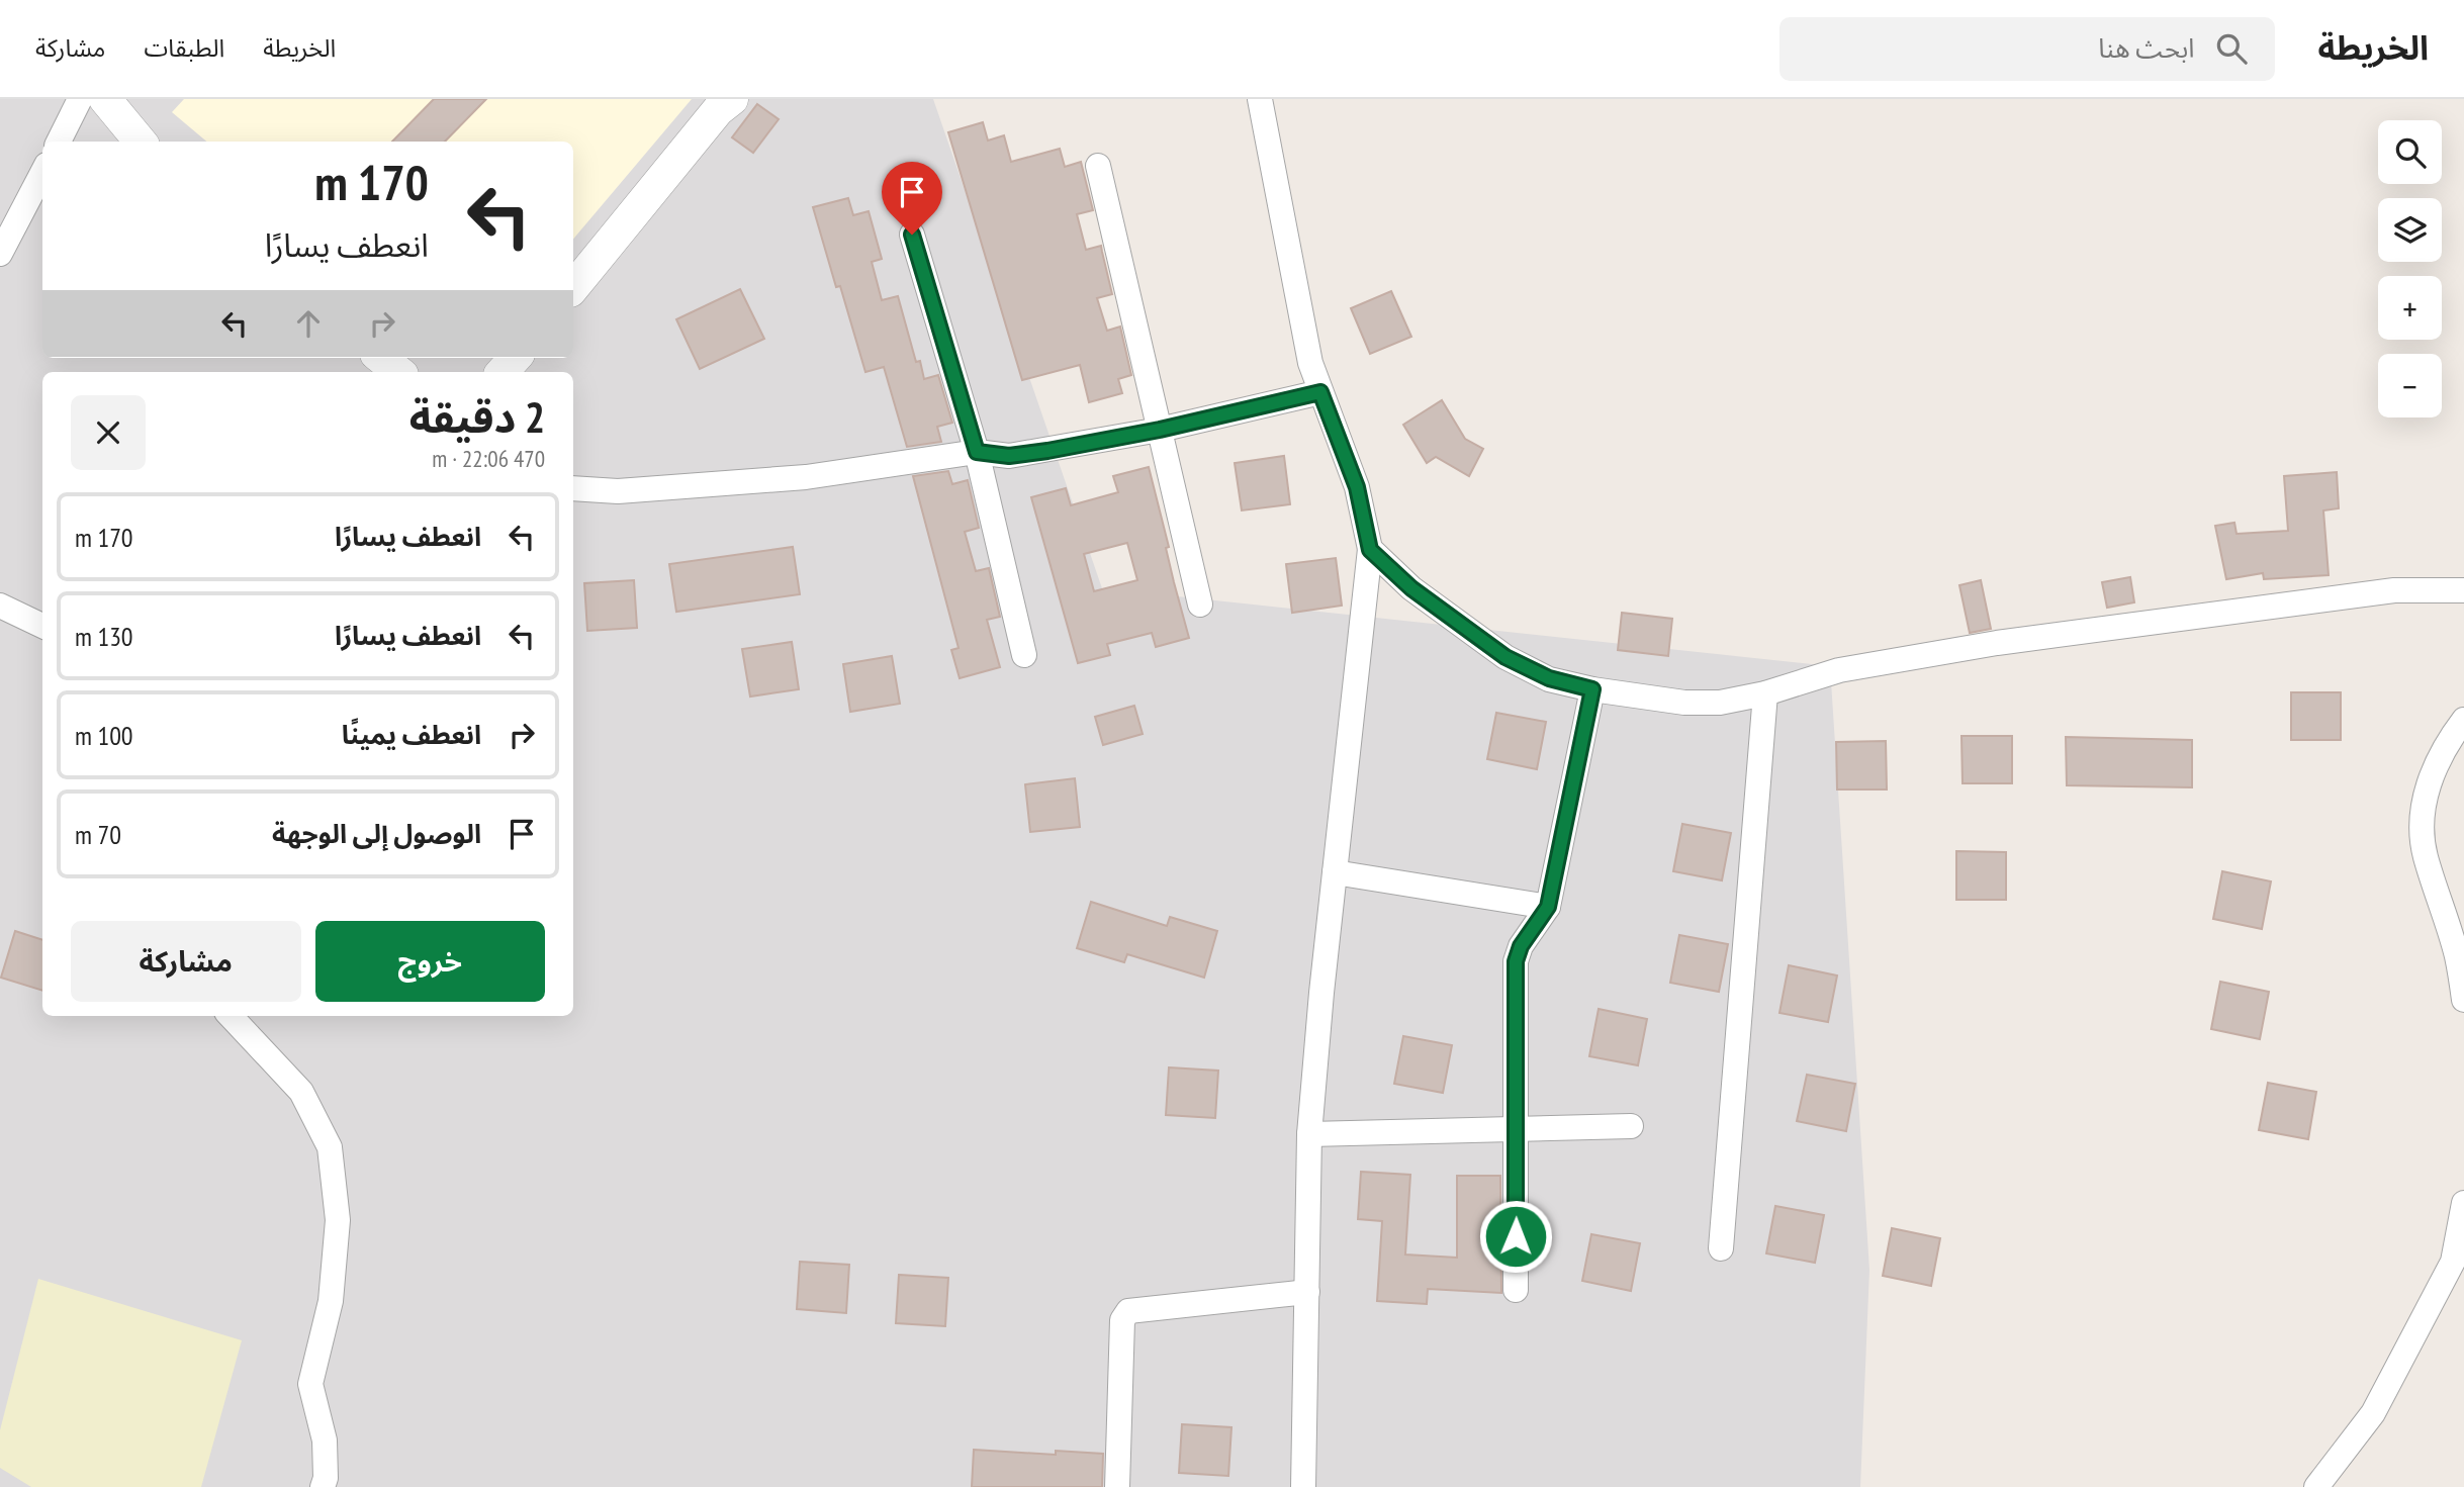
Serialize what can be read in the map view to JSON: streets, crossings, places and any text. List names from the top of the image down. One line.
{"page":{"header":"الخريطة","search":"ابحث هنا","nav":["الخريطة","الطبقات","مشاركة"],"map_buttons":["+","−"],"turn":["170 m","انعطف يسارًا"],"heading":["2 دقيقة","470 m · 22:06"],"list":[{"name":"انعطف يسارًا","value":"170 m"},{"name":"انعطف يسارًا","value":"130 m"},{"name":"انعطف يمينًا","value":"100 m"},{"name":"الوصول إلى الوجهة","value":"70 m"}],"buttons":["خروج","مشاركة"]}}
